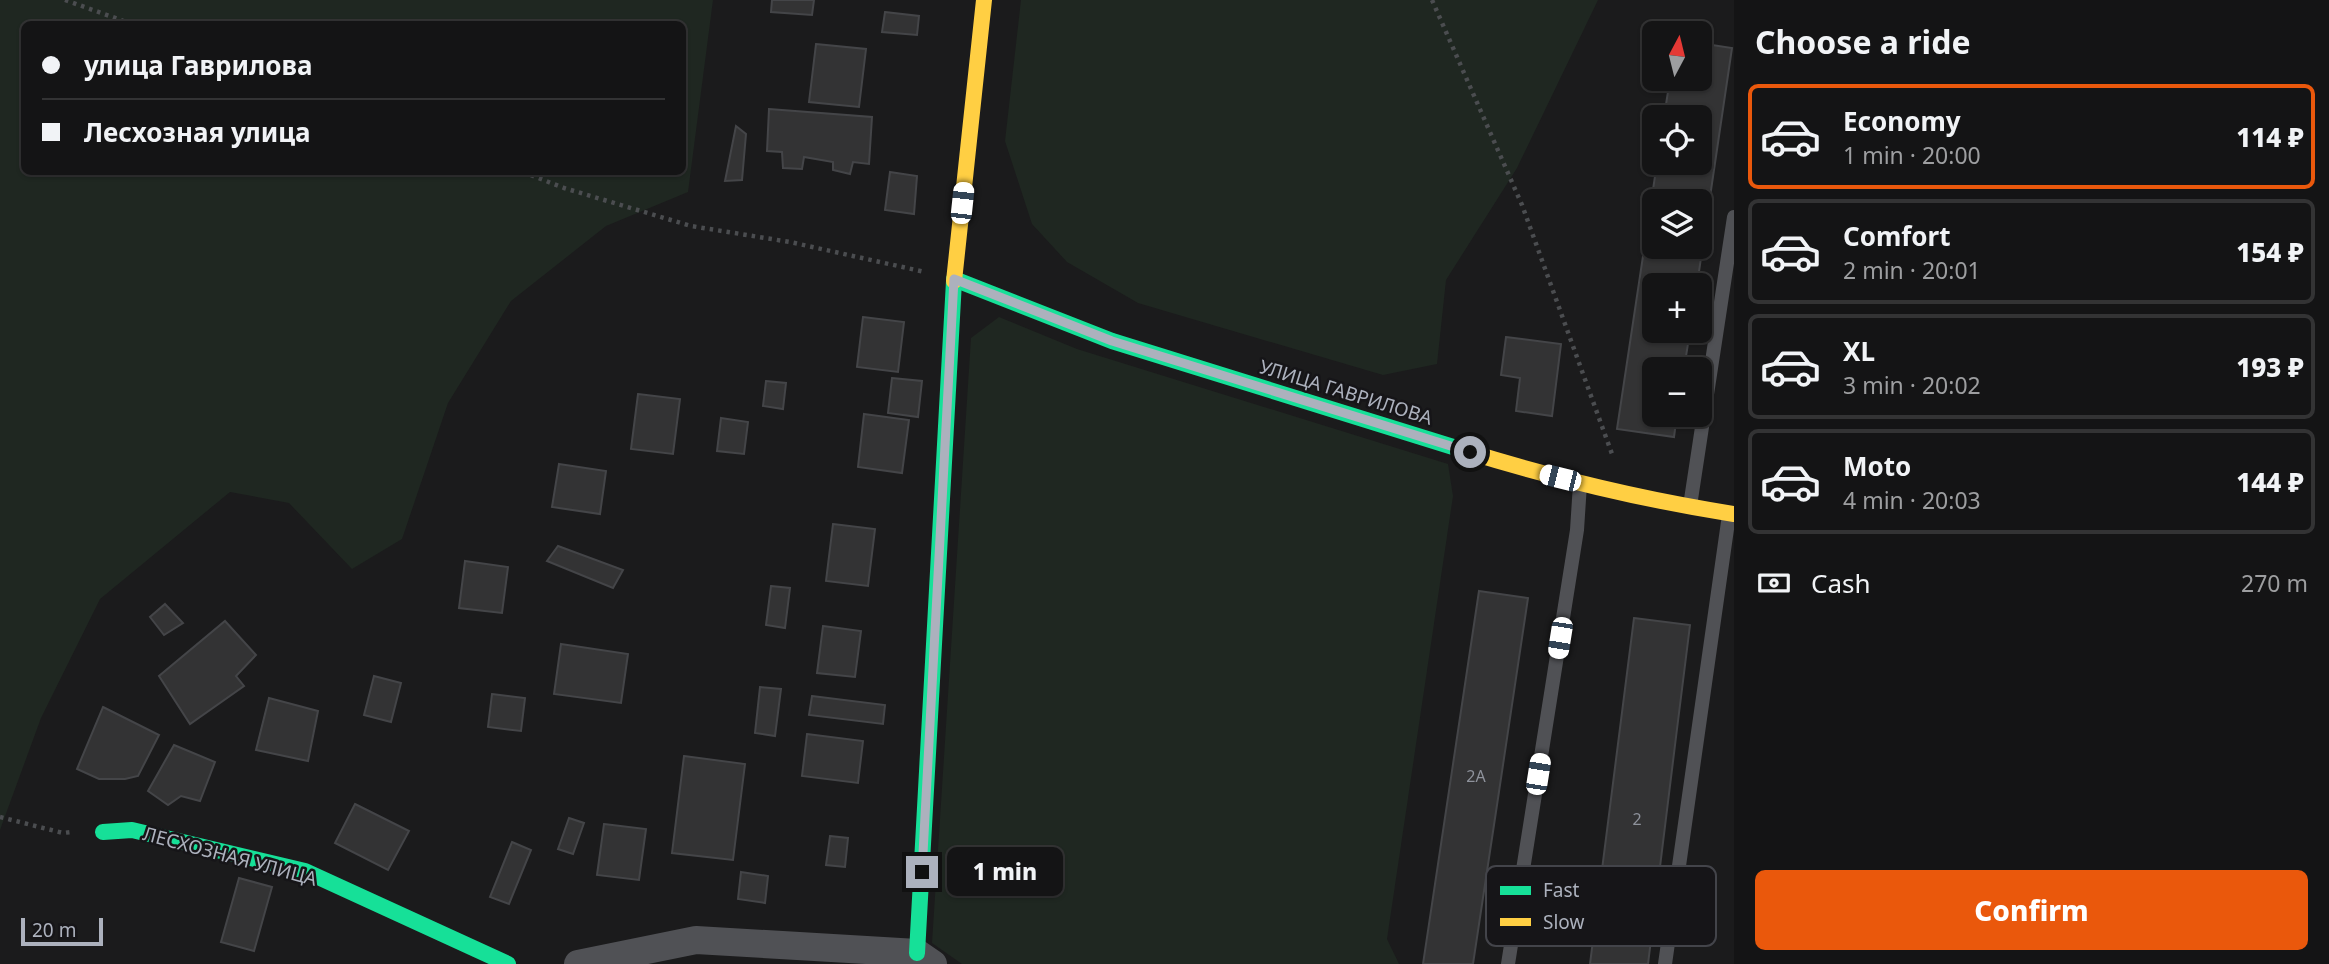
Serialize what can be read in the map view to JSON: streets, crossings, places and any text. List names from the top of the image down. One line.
{"streets":{"street":["УЛИЦА ГАВРИЛОВА","ЛЕСХОЗНАЯ УЛИЦА"]},"house_numbers":["2А","2"],"legend":["Fast","Slow"],"scale_bar":"20 m","north":"top","page":{"heading":"Choose a ride","map_buttons":["+","−"],"banner":["улица Гаврилова","Лесхозная улица"],"list":[{"name":"Economy","note":"1 min · 20:00","value":"114 ₽"},{"name":"Comfort","note":"2 min · 20:01","value":"154 ₽"},{"name":"XL","note":"3 min · 20:02","value":"193 ₽"},{"name":"Moto","note":"4 min · 20:03","value":"144 ₽"}],"pay":["Cash","270 m"],"bubble":"1 min","buttons":"Confirm","scale":"20 m"}}
